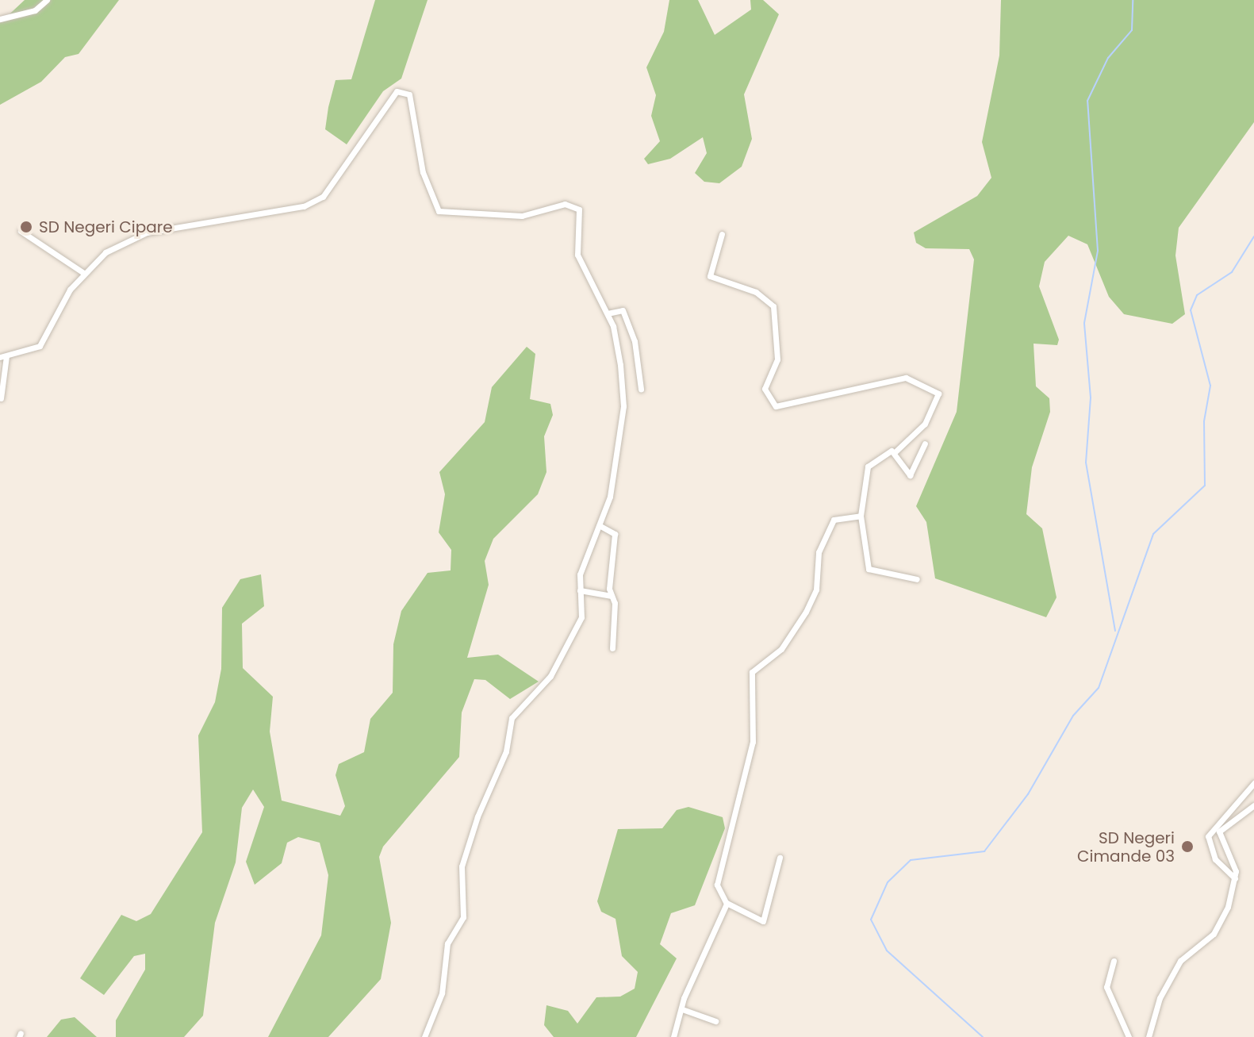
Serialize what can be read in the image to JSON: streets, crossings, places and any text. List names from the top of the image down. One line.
{"places":["SD Negeri Cipare","SD Negeri Cimande 03"]}
